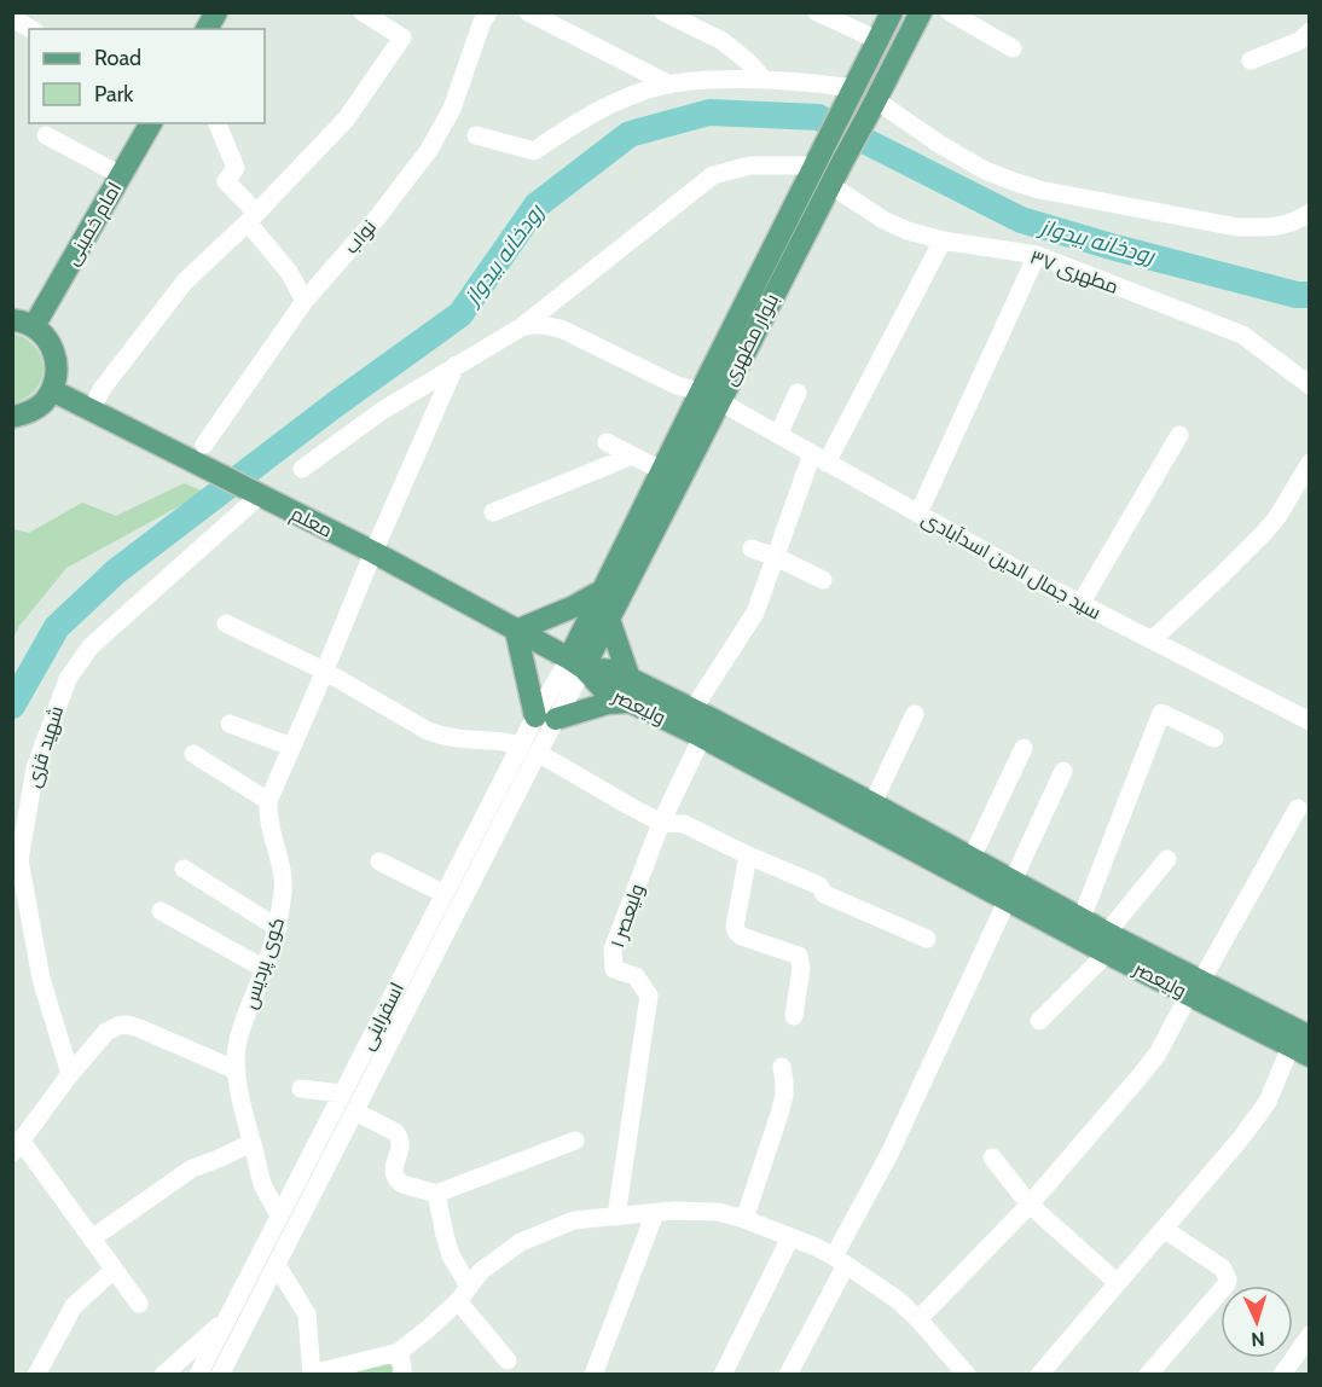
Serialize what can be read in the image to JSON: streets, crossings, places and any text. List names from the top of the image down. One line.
{"streets":{"main road":["امام خمینی","بلوار مطهری","معلم","ولیعصر"],"street":["نواب","مطهری ۳۷","سید جمال الدین اسدآبادی","شهید قزی","ولیعصر ۱","کوی پردیس","اسفراینی"]},"crossings":[["مطهری ۳۷","بلوار مطهری"],["مطهری ۳۷","ولیعصر ۱"],["بلوار مطهری","معلم"],["بلوار مطهری","سید جمال الدین اسدآبادی"],["بلوار مطهری","ولیعصر"],["بلوار مطهری","اسفراینی"],["معلم","ولیعصر"],["معلم","شهید قزی"],["معلم","اسفراینی"],["سید جمال الدین اسدآبادی","ولیعصر ۱"],["ولیعصر","ولیعصر ۱"],["ولیعصر","اسفراینی"],["کوی پردیس","اسفراینی"]],"water":["رودخانه بیدواز"],"legend":["Road","Park"],"north":"bottom"}
